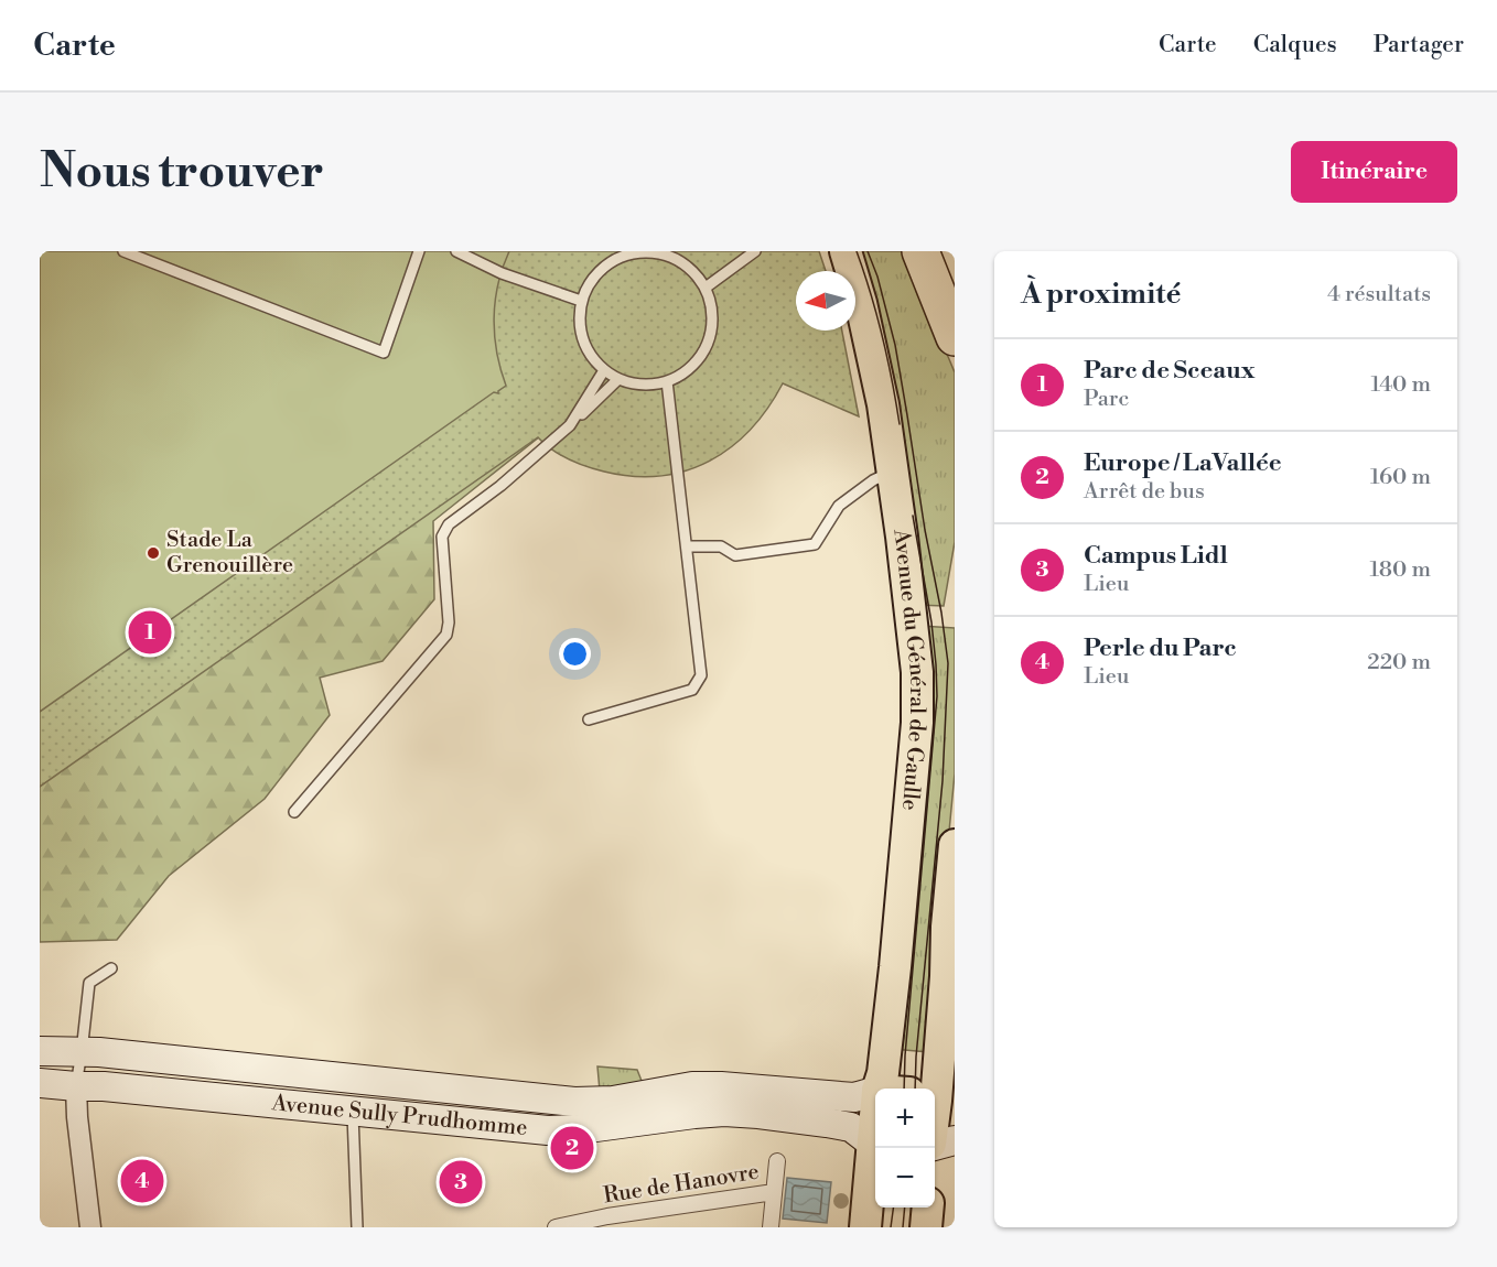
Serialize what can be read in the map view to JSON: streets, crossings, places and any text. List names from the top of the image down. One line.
{"streets":{"main road":["Avenue du Général de Gaulle","Avenue Sully Prudhomme"],"street":["Rue de Hanovre"]},"places":["Stade La Grenouillère"],"north":"left","page":{"header":"Carte","nav":["Carte","Calques","Partager"],"buttons":"Itinéraire","title":"Nous trouver","heading":["À proximité","4 résultats"],"list":[{"mark":"1","name":"Parc de Sceaux","note":"Parc","value":"140 m"},{"mark":"2","name":"Europe / LaVallée","note":"Arrêt de bus","value":"160 m"},{"mark":"3","name":"Campus Lidl","note":"Lieu","value":"180 m"},{"mark":"4","name":"Perle du Parc","note":"Lieu","value":"220 m"}],"pins":["1","2","4","3"],"map_buttons":["+","−"]}}
